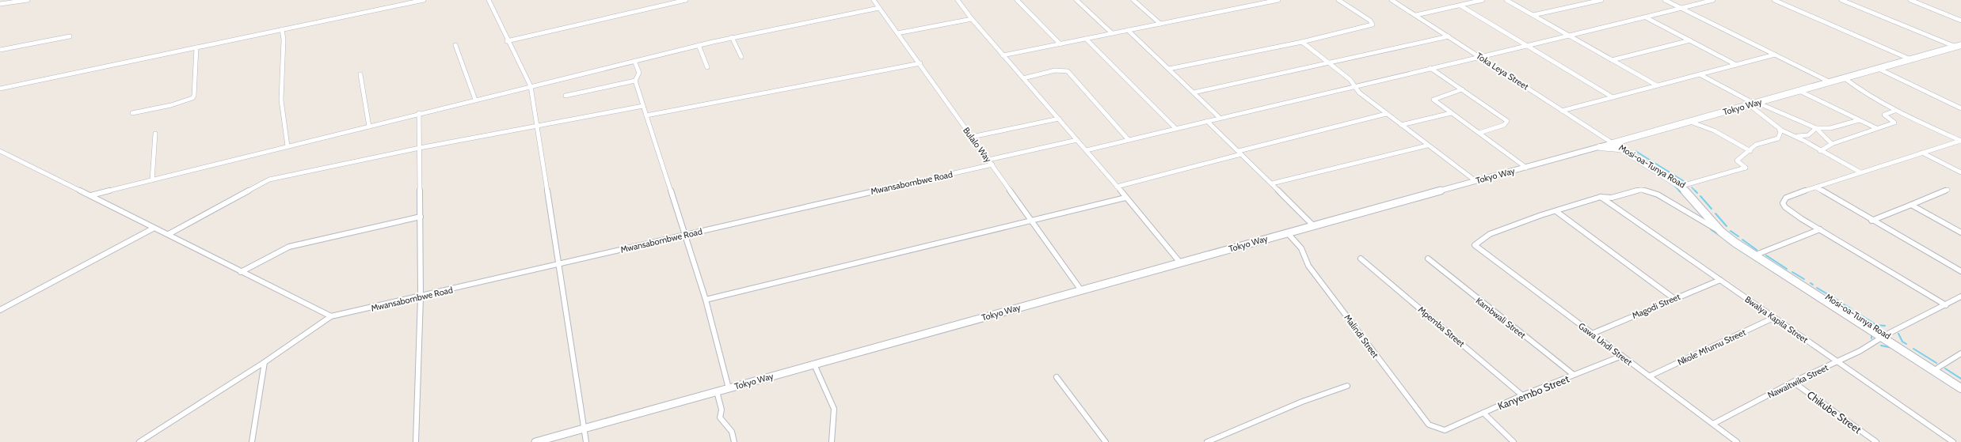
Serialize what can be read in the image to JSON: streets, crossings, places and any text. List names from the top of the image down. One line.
{"streets":{"main road":["Tokyo Way","Mosi-oa-Tunya Road"],"street":["Toka Leya Street","Bulalo Way","Mwansabombwe Road","Magodi Street","Kambwali Street","Bwalya Kapila Street","Mpemba Street","Malindi Street","Gawa Undi Street","Nkole Mfumu Street","Nawaitwika Street","Kanyembo Street","Chikube Street"]},"crossings":[["Toka Leya Street","Tokyo Way"],["Toka Leya Street","Mosi-oa-Tunya Road"],["Tokyo Way","Bulalo Way"],["Tokyo Way","Mosi-oa-Tunya Road"],["Tokyo Way","Malindi Street"],["Bulalo Way","Mwansabombwe Road"],["Mosi-oa-Tunya Road","Nawaitwika Street"],["Magodi Street","Bwalya Kapila Street"],["Magodi Street","Gawa Undi Street"],["Kambwali Street","Kanyembo Street"],["Bwalya Kapila Street","Nkole Mfumu Street"],["Bwalya Kapila Street","Nawaitwika Street"],["Mpemba Street","Kanyembo Street"],["Malindi Street","Kanyembo Street"],["Gawa Undi Street","Nkole Mfumu Street"],["Gawa Undi Street","Nawaitwika Street"],["Gawa Undi Street","Kanyembo Street"],["Nawaitwika Street","Chikube Street"]]}
